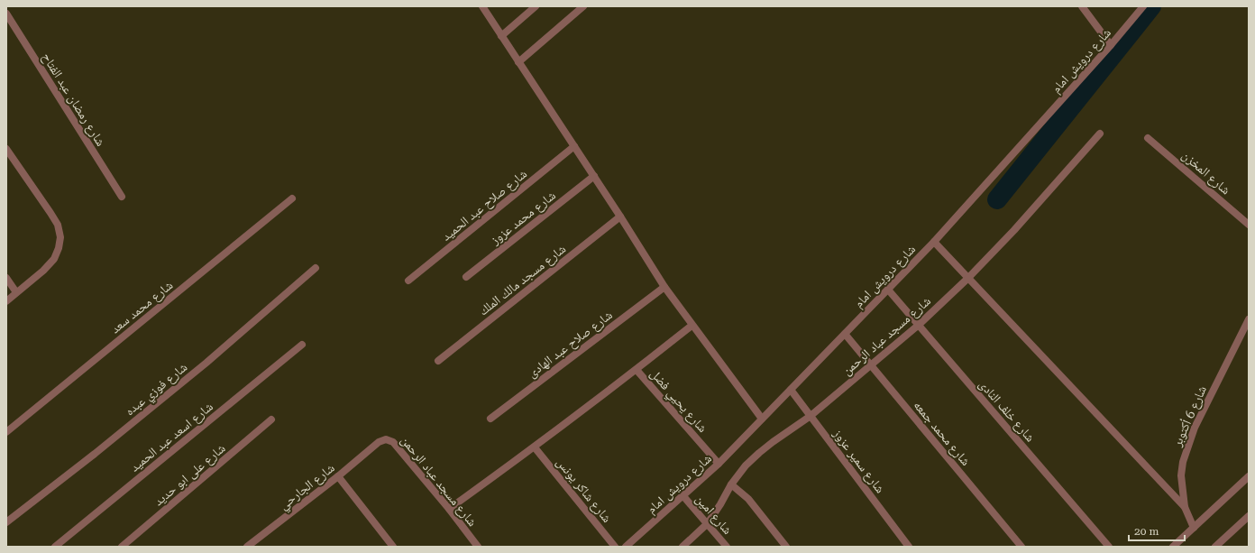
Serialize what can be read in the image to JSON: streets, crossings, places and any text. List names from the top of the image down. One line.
{"streets":{"street":["شارع درويش امام","شارع رمضان عبد الفتاح","شارع المخزن","شارع صلاح عبد الحميد","شارع محمد عزوز","شارع مسجد مالك الملك","شارع محمد سعد","شارع مسجد عباد الرحمن","شارع صلاح عبد الهادى","شارع فوزي عبده","شارع يحيي فضل","شارع خلف النادى","شارع 6 أكتوبر","شارع محمد جمعه","شارع اسعد عبد الحميد","شارع سمير عزوز","شارع على ابو حديد","شارع الجارحي","شارع شاكر يونس","شارع امين"]},"crossings":[["شارع درويش امام","شارع يحيي فضل"],["شارع درويش امام","شارع خلف النادى"],["شارع درويش امام","شارع محمد جمعه"],["شارع درويش امام","شارع سمير عزوز"],["شارع درويش امام","شارع امين"],["شارع مسجد عباد الرحمن","شارع خلف النادى"],["شارع مسجد عباد الرحمن","شارع محمد جمعه"],["شارع مسجد عباد الرحمن","شارع سمير عزوز"],["شارع مسجد عباد الرحمن","شارع الجارحي"],["شارع مسجد عباد الرحمن","شارع امين"]],"scale_bar":"20 m"}
